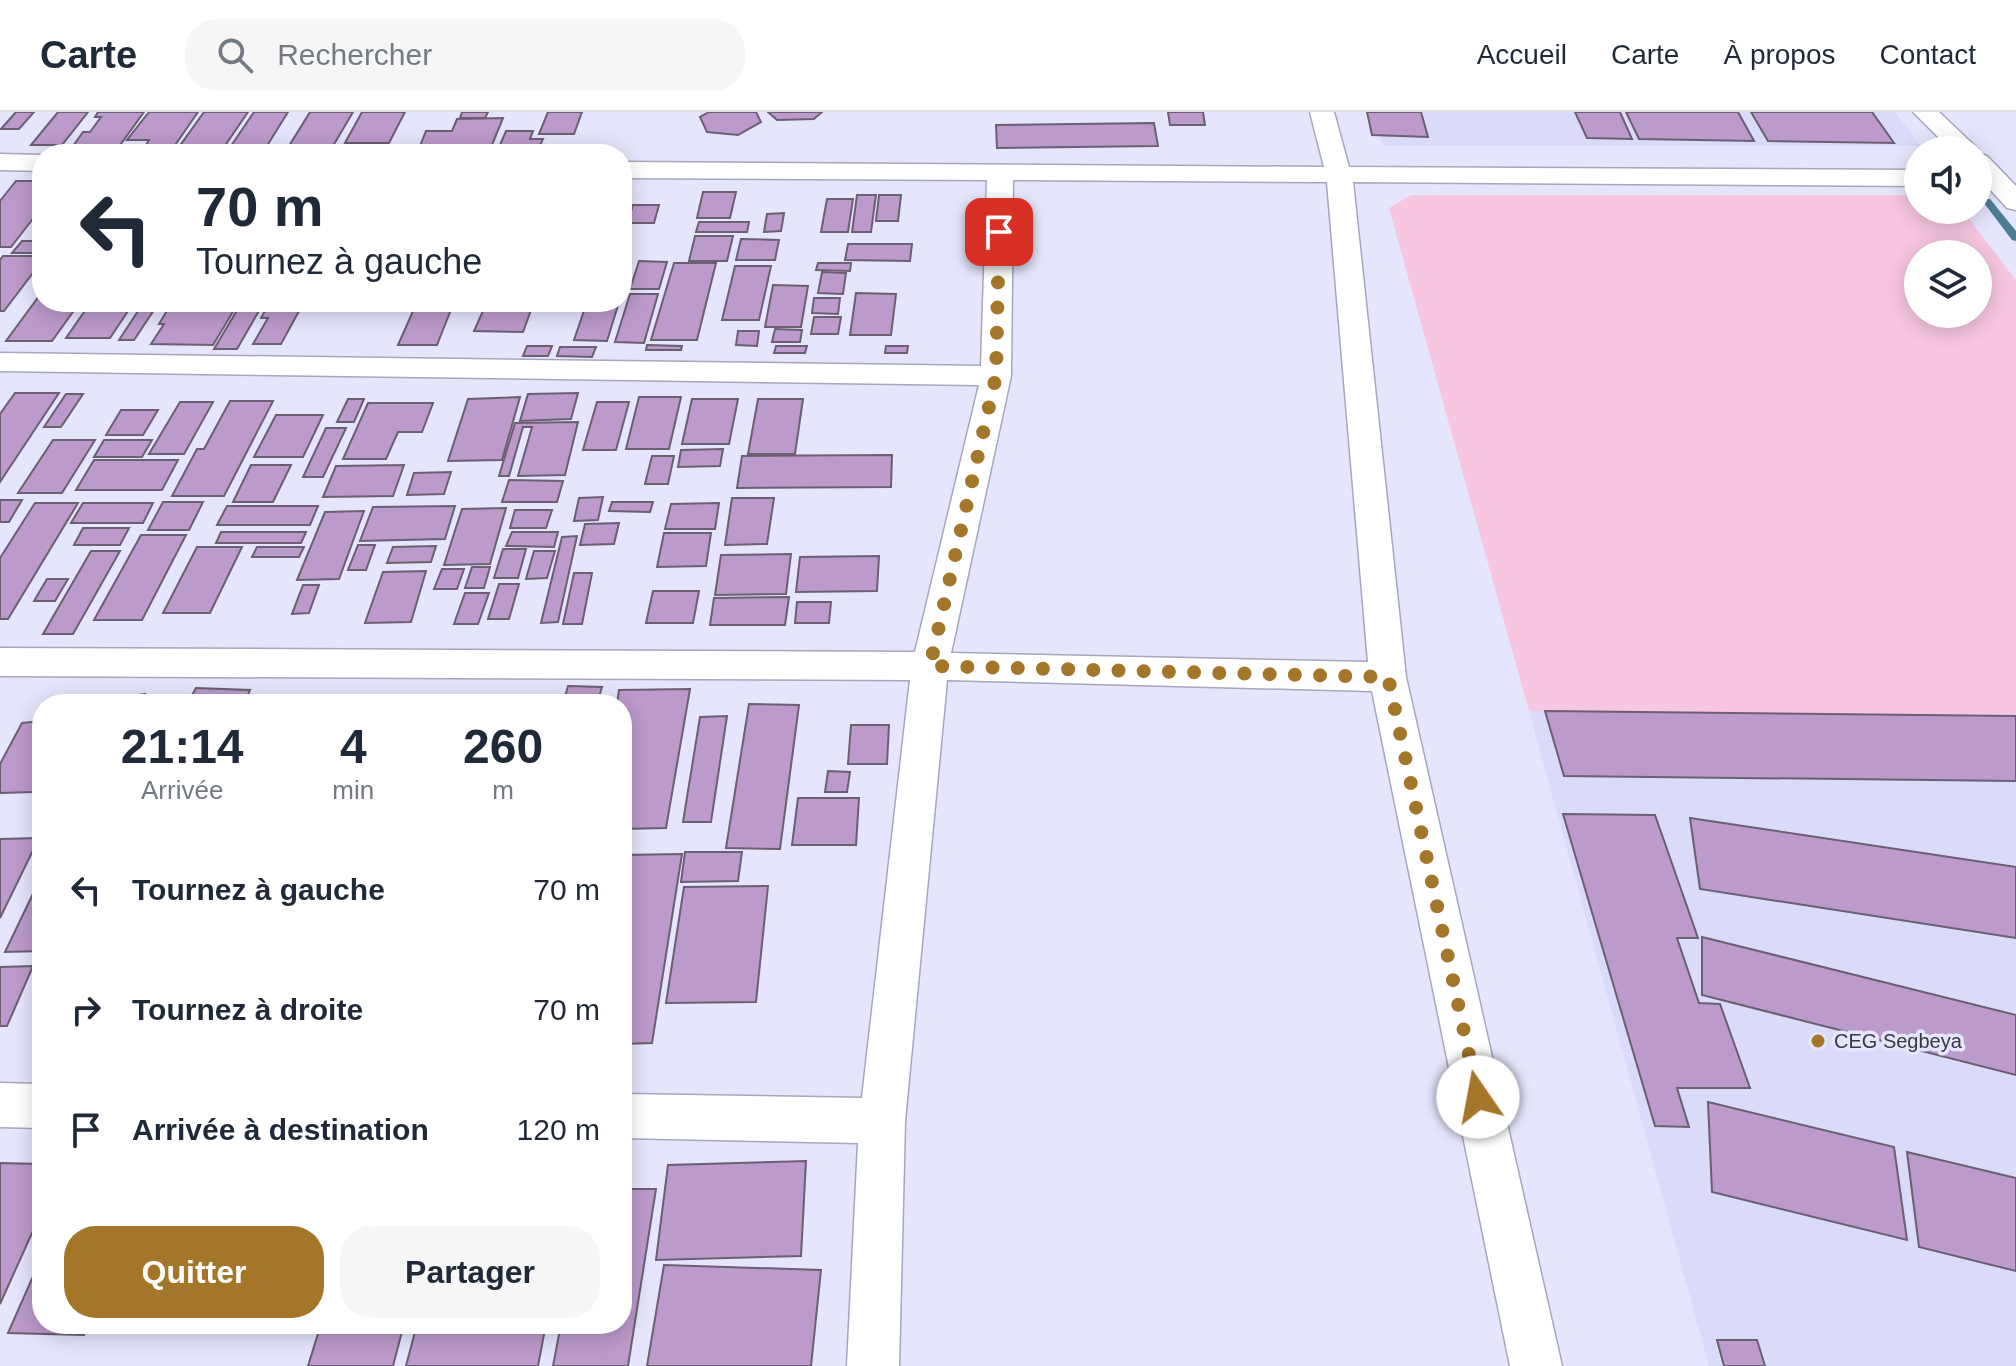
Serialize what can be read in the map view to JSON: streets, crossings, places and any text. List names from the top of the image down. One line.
{"places":["CEG Segbeya"],"page":{"header":"Carte","search":"Rechercher","nav":["Accueil","Carte","À propos","Contact"],"turn":["70 m","Tournez à gauche"],"eta":["21:14","Arrivée","4","min","260","m"],"list":[{"name":"Tournez à gauche","value":"70 m"},{"name":"Tournez à droite","value":"70 m"},{"name":"Arrivée à destination","value":"120 m"}],"buttons":["Quitter","Partager"]}}
